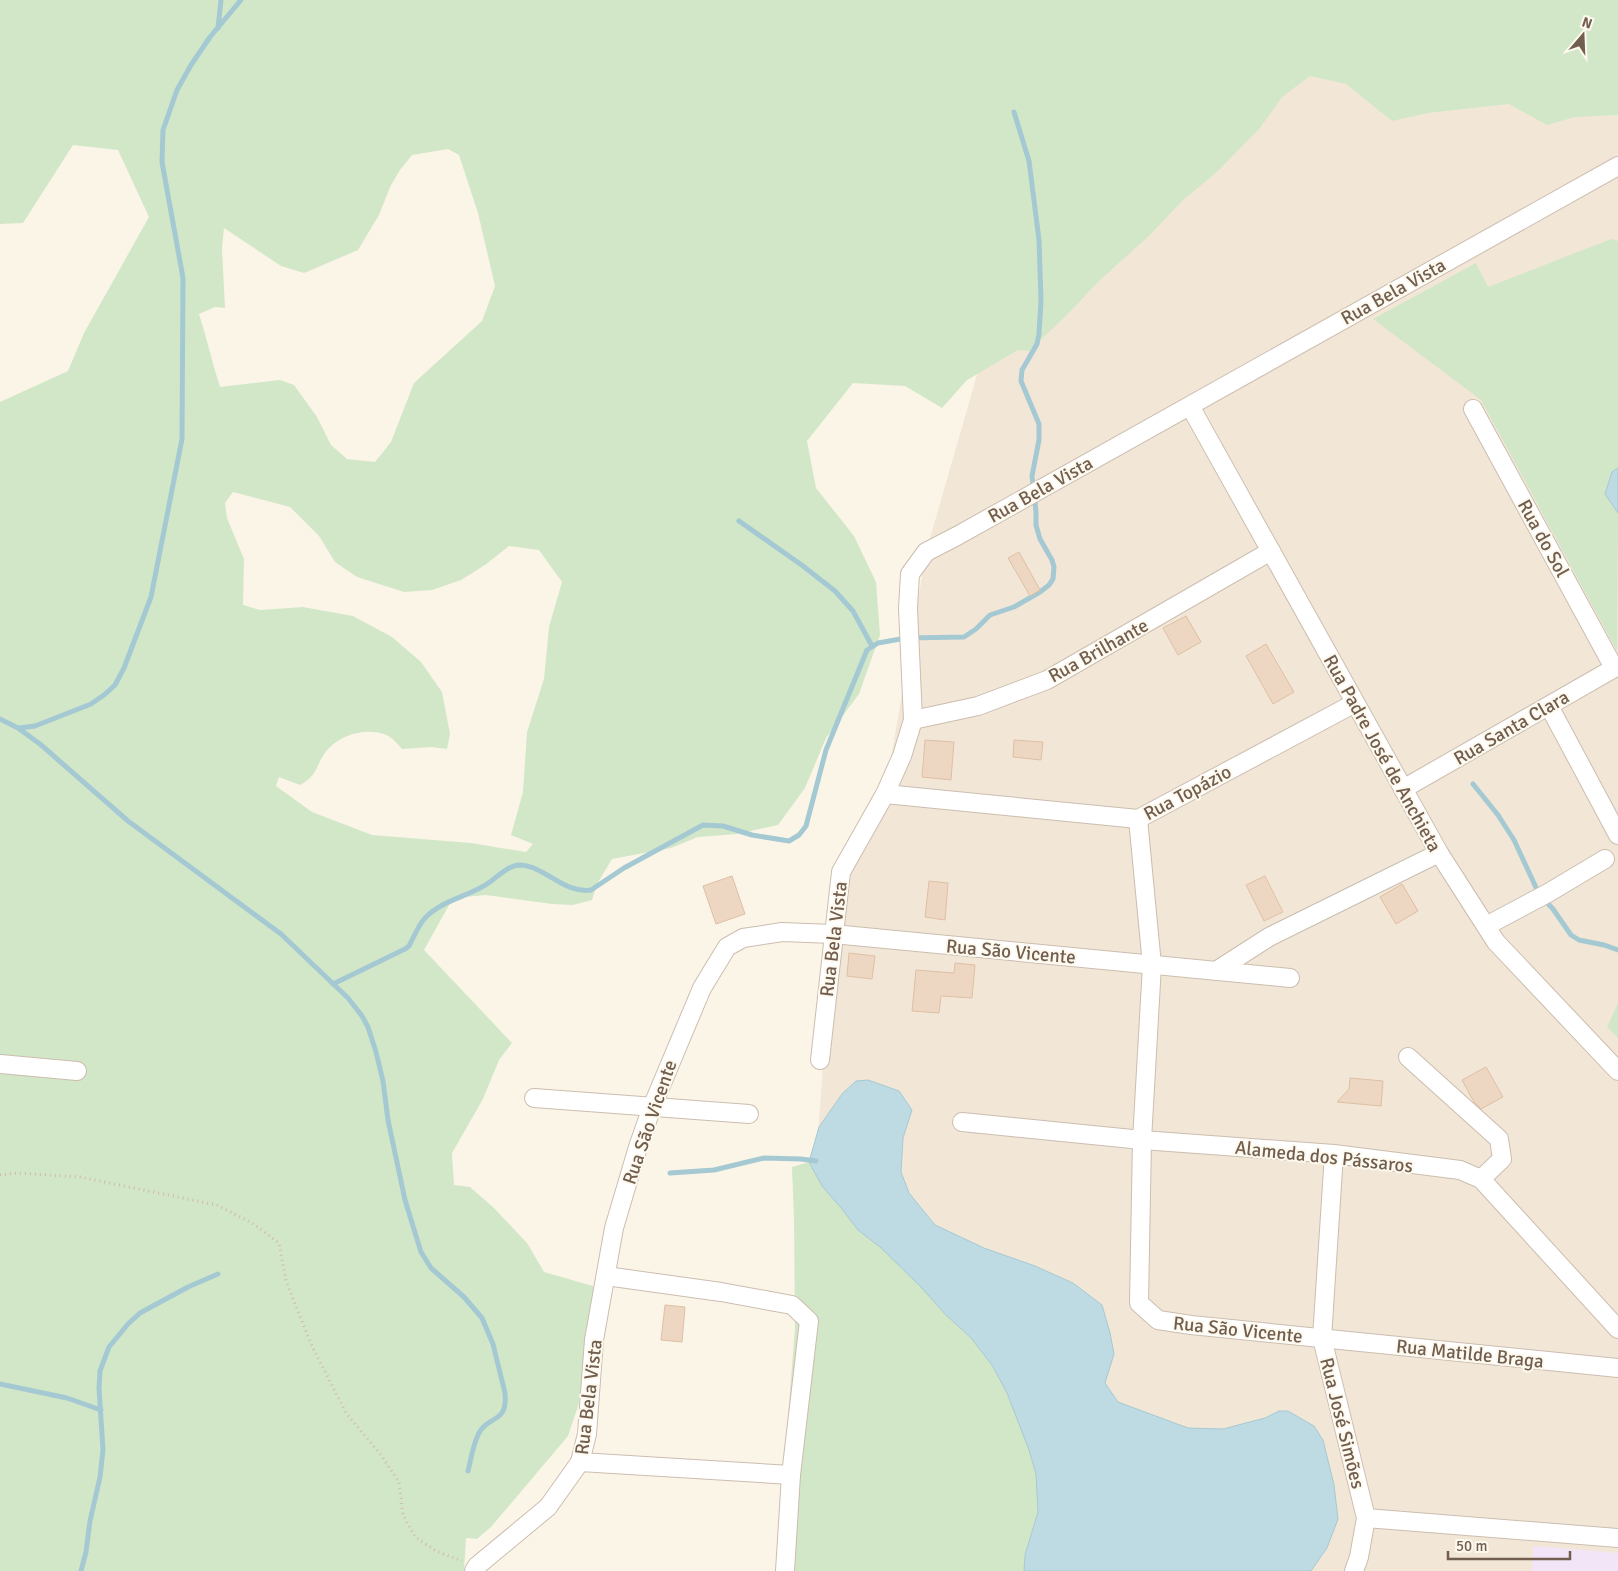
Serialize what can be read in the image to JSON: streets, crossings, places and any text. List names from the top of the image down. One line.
{"streets":{"street":["Rua Bela Vista","Rua do Sol","Rua Brilhante","Rua Santa Clara","Rua Padre José de Anchieta","Rua Topázio","Rua São Vicente","Alameda dos Pássaros","Rua Matilde Braga","Rua José Simões"]},"crossings":[["Rua Bela Vista","Rua Brilhante"],["Rua Bela Vista","Rua Padre José de Anchieta"],["Rua Bela Vista","Rua Topázio"],["Rua Bela Vista","Rua São Vicente"],["Rua do Sol","Rua Santa Clara"],["Rua Brilhante","Rua Padre José de Anchieta"],["Rua Santa Clara","Rua Padre José de Anchieta"],["Rua Padre José de Anchieta","Rua Topázio"],["Rua Topázio","Rua São Vicente"],["Rua São Vicente","Alameda dos Pássaros"],["Rua São Vicente","Rua Matilde Braga"],["Rua São Vicente","Rua José Simões"],["Alameda dos Pássaros","Rua José Simões"],["Rua Matilde Braga","Rua José Simões"]],"scale_bar":"50 m","north":"top"}
